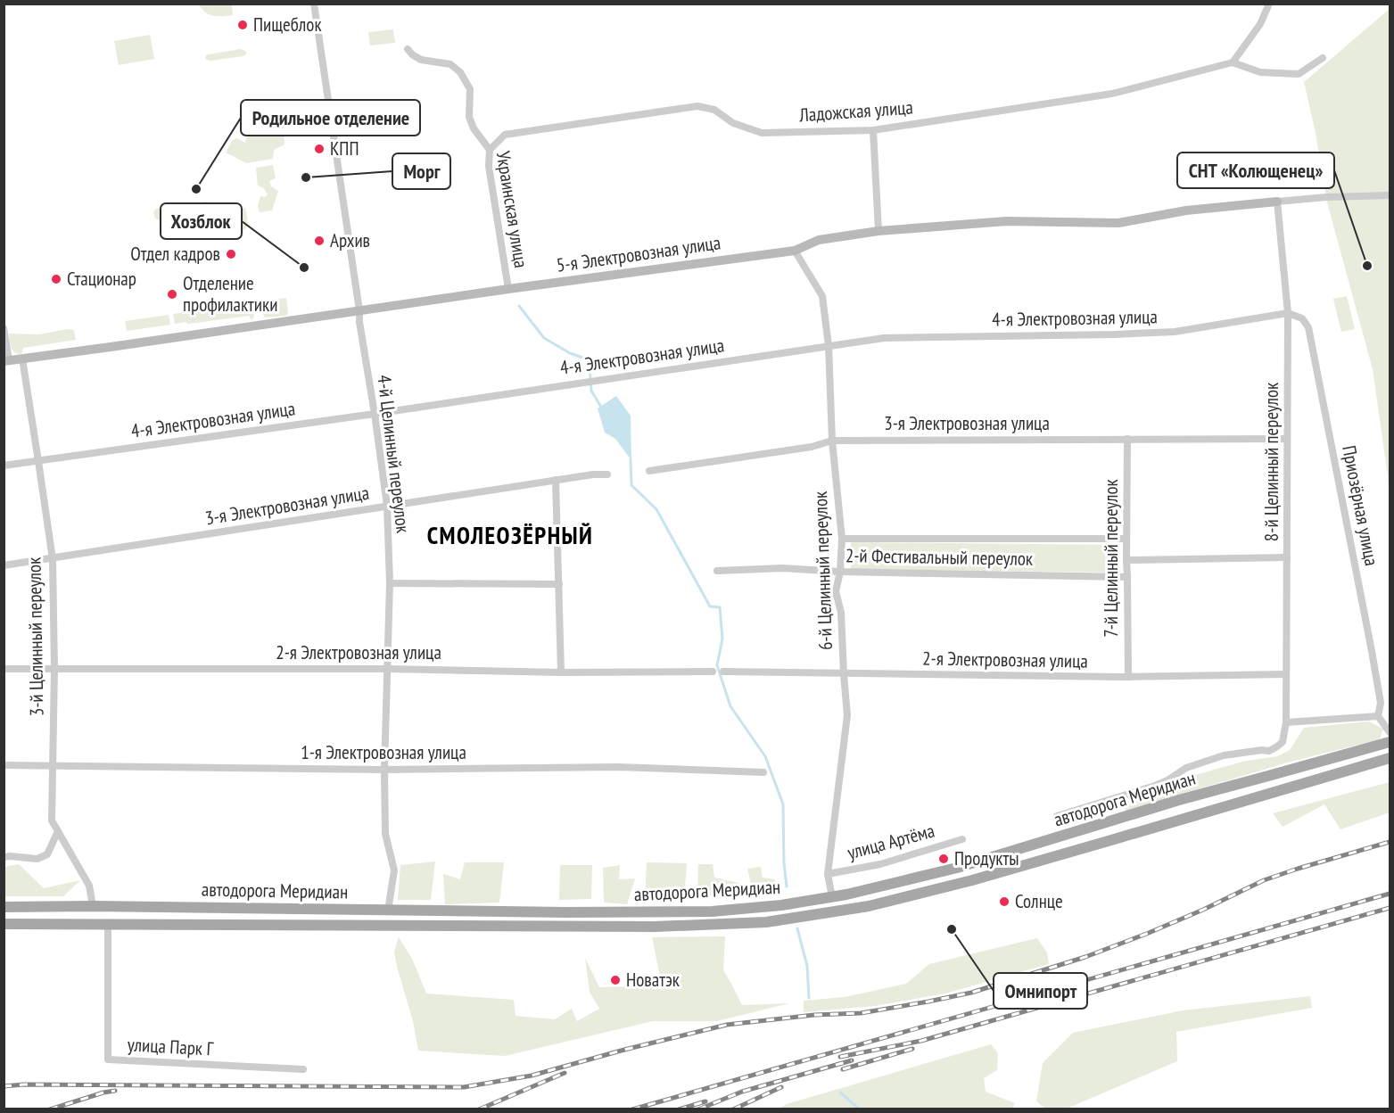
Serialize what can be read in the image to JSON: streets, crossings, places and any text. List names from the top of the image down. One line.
{"streets":{"main road":["автодорога Меридиан"],"street":["Ладожская улица","Украинская улица","5-я Электровозная улица","4-я Электровозная улица","3-я Электровозная улица","4-й Целинный переулок","8-й Целинный переулок","Приозёрная улица","2-й Фестивальный переулок","7-й Целинный переулок","6-й Целинный переулок","3-й Целинный переулок","2-я Электровозная улица","1-я Электровозная улица","улица Артёма","улица Парк Г"]},"crossings":[["Ладожская улица","Украинская улица"],["Украинская улица","5-я Электровозная улица"],["5-я Электровозная улица","4-й Целинный переулок"],["5-я Электровозная улица","8-й Целинный переулок"],["5-я Электровозная улица","6-й Целинный переулок"],["5-я Электровозная улица","3-й Целинный переулок"],["4-я Электровозная улица","4-й Целинный переулок"],["4-я Электровозная улица","8-й Целинный переулок"],["4-я Электровозная улица","Приозёрная улица"],["4-я Электровозная улица","6-й Целинный переулок"],["4-я Электровозная улица","3-й Целинный переулок"],["3-я Электровозная улица","4-й Целинный переулок"],["3-я Электровозная улица","8-й Целинный переулок"],["3-я Электровозная улица","7-й Целинный переулок"],["3-я Электровозная улица","6-й Целинный переулок"],["3-я Электровозная улица","3-й Целинный переулок"],["4-й Целинный переулок","2-я Электровозная улица"],["4-й Целинный переулок","1-я Электровозная улица"],["4-й Целинный переулок","автодорога Меридиан"],["8-й Целинный переулок","Приозёрная улица"],["8-й Целинный переулок","2-я Электровозная улица"],["2-й Фестивальный переулок","7-й Целинный переулок"],["2-й Фестивальный переулок","6-й Целинный переулок"],["7-й Целинный переулок","2-я Электровозная улица"],["6-й Целинный переулок","2-я Электровозная улица"],["6-й Целинный переулок","автодорога Меридиан"],["6-й Целинный переулок","улица Артёма"],["3-й Целинный переулок","2-я Электровозная улица"],["3-й Целинный переулок","1-я Электровозная улица"],["3-й Целинный переулок","автодорога Меридиан"],["автодорога Меридиан","улица Парк Г"]],"districts":["СМОЛЕОЗЁРНЫЙ"],"places":["Пищеблок","КПП","Морг","Родильное отделение","Архив","Отдел кадров","СНТ «Колющенец»","Хозблок","Стационар","Отделение профилактики","Продукты","Солнце","Омнипорт","Новатэк"]}
